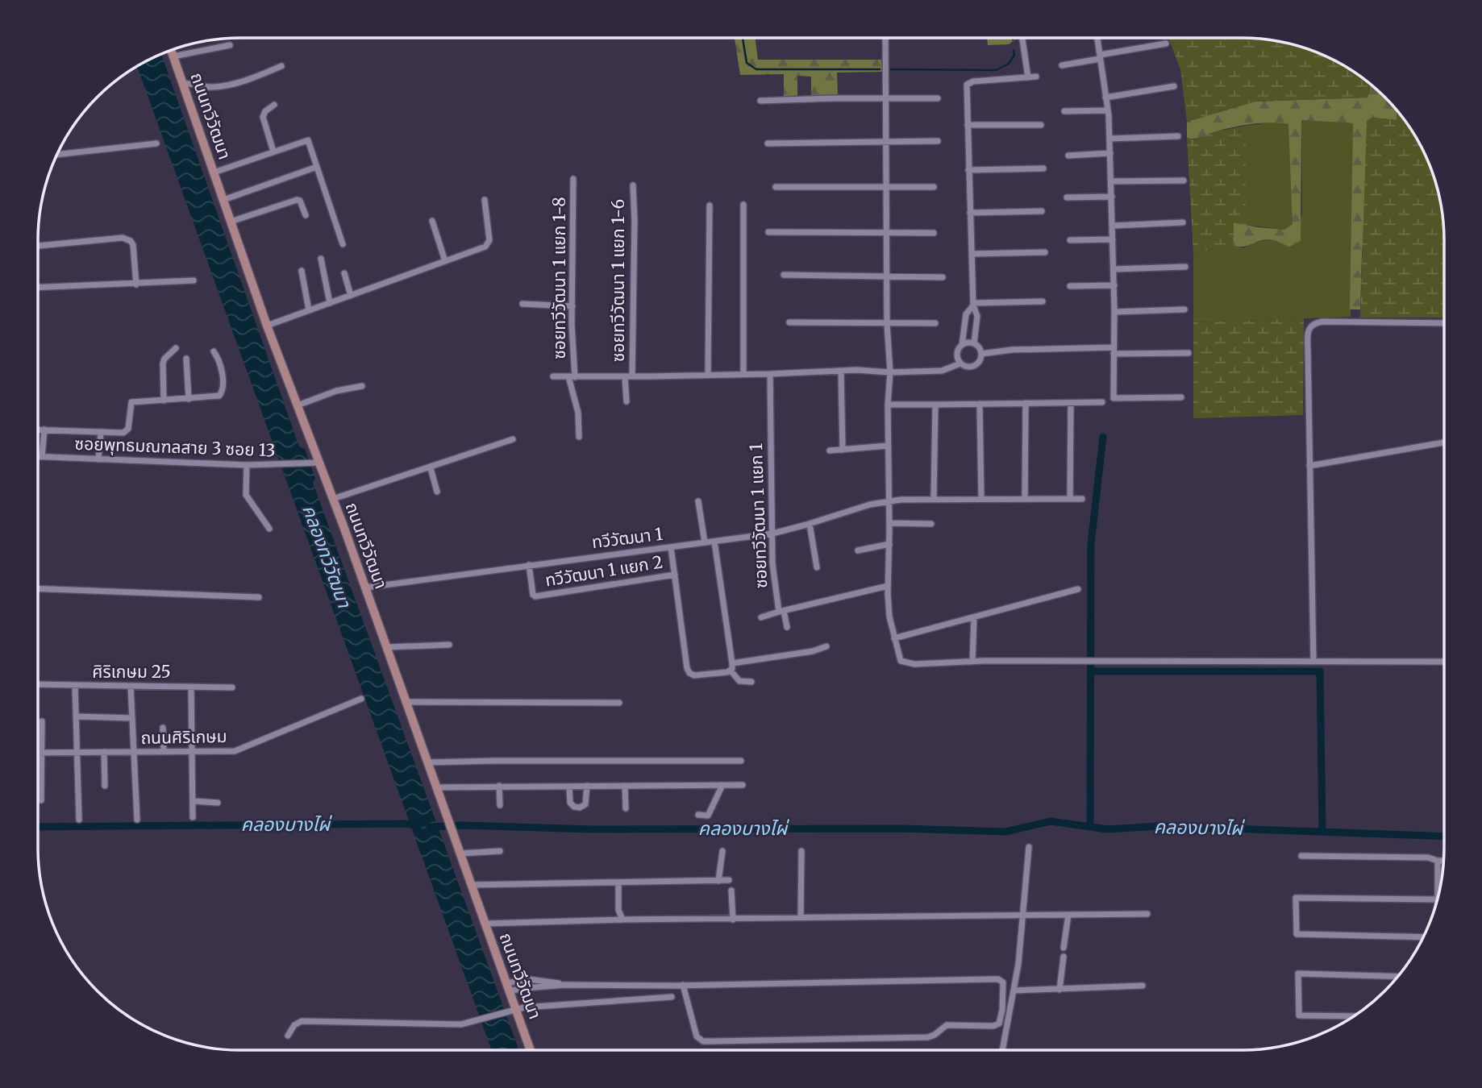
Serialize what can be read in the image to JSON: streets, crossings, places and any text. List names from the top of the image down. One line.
{"streets":{"main road":["ถนนทวีวัฒนา"],"street":["ซอยทวีวัฒนา 1 แยก 1-8","ซอยทวีวัฒนา 1 แยก 1-6","ซอยพุทธมณฑลสาย 3 ซอย 13","ซอยทวีวัฒนา 1 แยก 1","ทวีวัฒนา 1","ทวีวัฒนา 1 แยก 2","ศิริเกษม 25","ถนนศิริเกษม"]},"crossings":[["ถนนทวีวัฒนา","ซอยพุทธมณฑลสาย 3 ซอย 13"],["ถนนทวีวัฒนา","ทวีวัฒนา 1"],["ซอยทวีวัฒนา 1 แยก 1","ทวีวัฒนา 1"],["ทวีวัฒนา 1","ทวีวัฒนา 1 แยก 2"]],"water":["คลองทวีวัฒนา","คลองบางไผ่"]}
